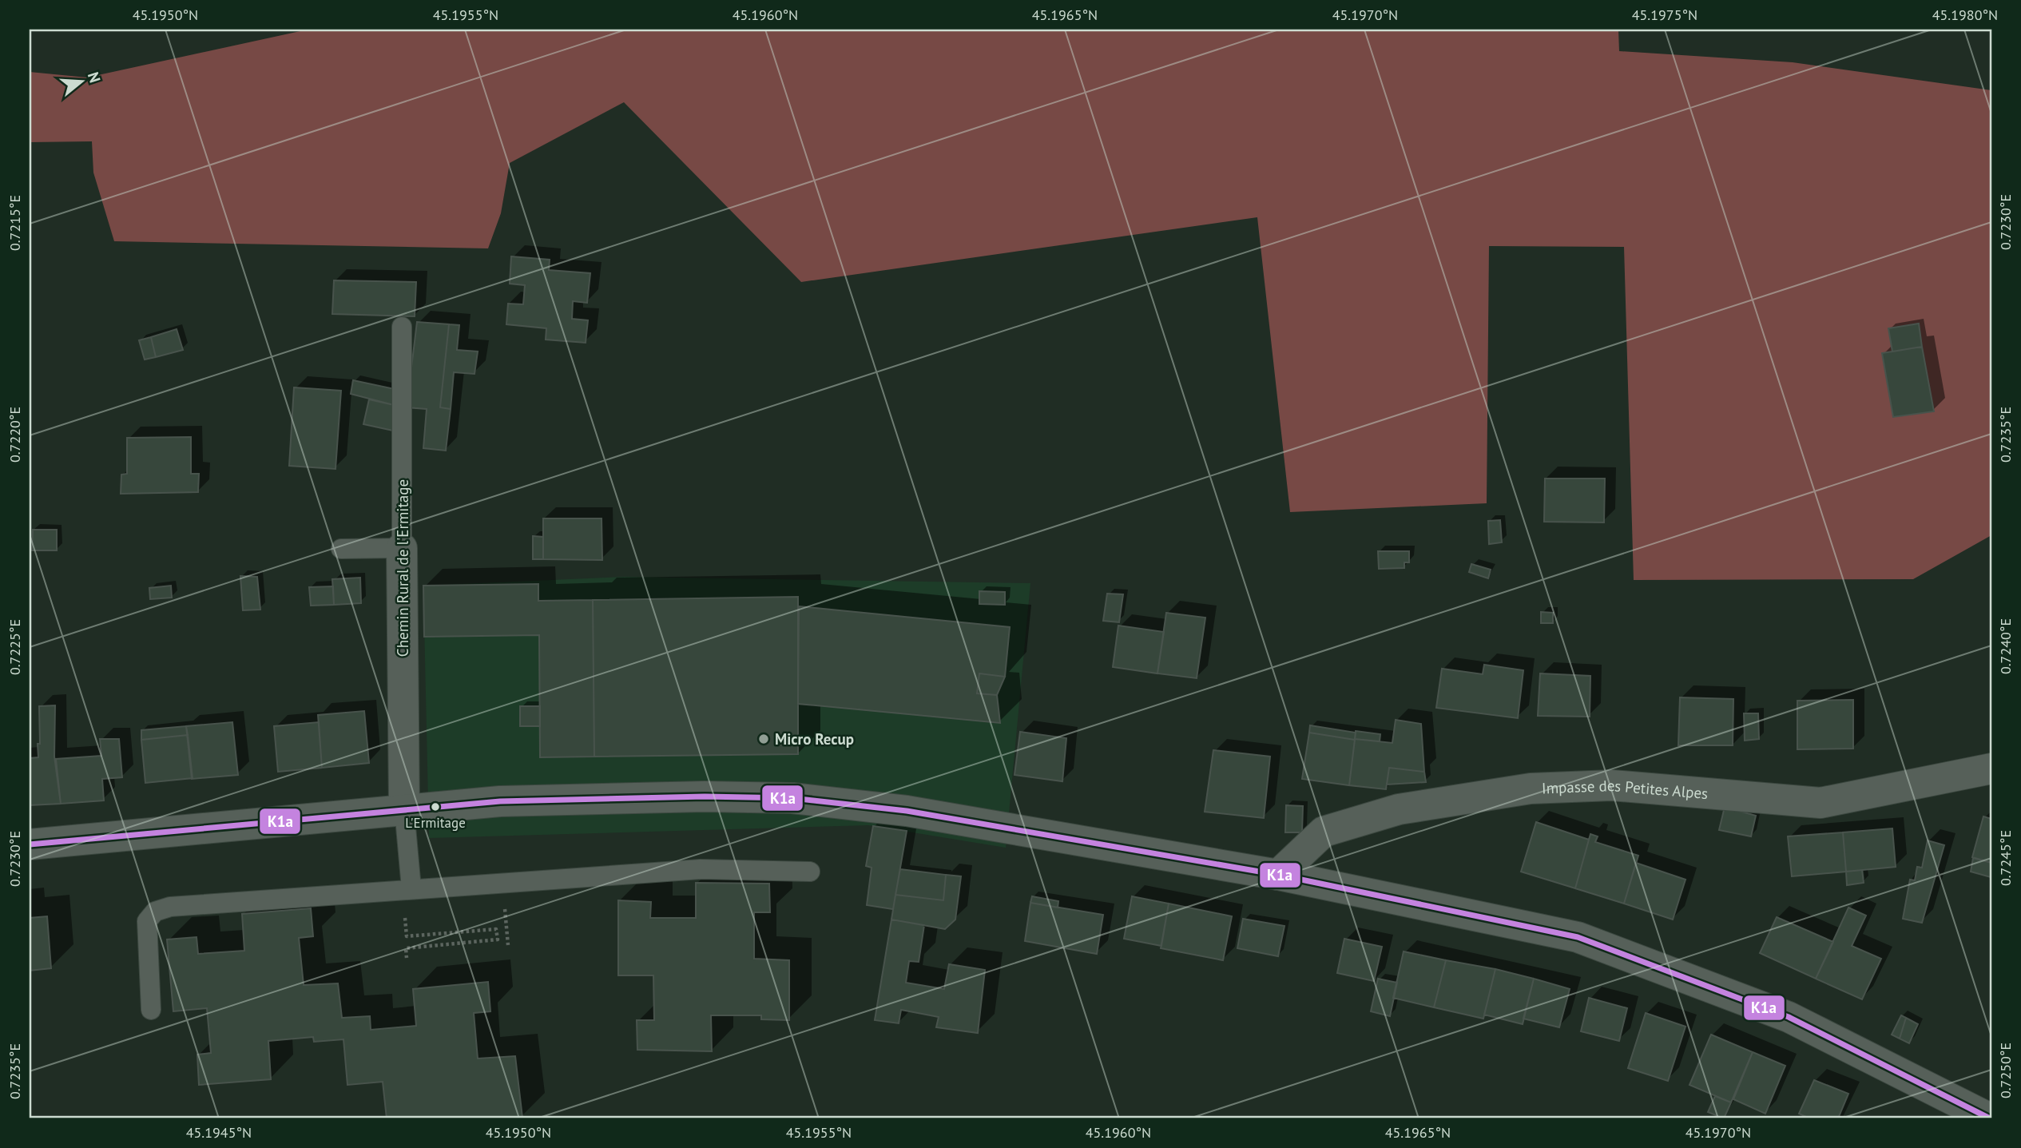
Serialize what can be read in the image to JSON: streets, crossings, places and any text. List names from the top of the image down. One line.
{"streets":{"street":["Chemin Rural de l'Ermitage","Impasse des Petites Alpes"]},"places":["Micro Recup","L'Ermitage"],"lines":["transit line K1a"],"north":"right","coordinates":["45.1950°N","45.1955°N","45.1960°N","45.1965°N","45.1970°N","45.1975°N","45.1980°N","0.7230°E","0.7215°E","0.7235°E","0.7220°E","0.7240°E","0.7225°E","0.7245°E","0.7250°E","45.1945°N"]}
